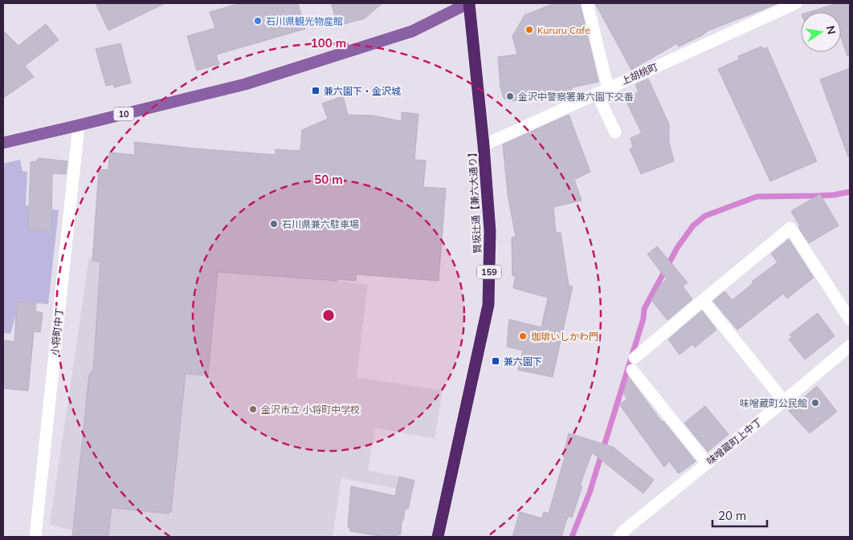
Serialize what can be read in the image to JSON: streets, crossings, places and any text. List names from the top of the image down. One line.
{"streets":{"highway":["賢坂辻通【兼六大通り】","159"],"main road":["10"],"street":["上胡桃町","小将町中丁","味噌蔵町上中丁"]},"crossings":[["上胡桃町","賢坂辻通【兼六大通り】"],["10","賢坂辻通【兼六大通り】"],["10","小将町中丁"]],"places":{"other":["石川県観光物産館","Kururu Cafe","金沢中警察署兼六園下交番","石川県兼六駐車場","珈琲いしかわ門","味噌蔵町公民館","金沢市立 小将町中学校"],"transit":["兼六園下・金沢城","兼六園下"]},"scale_bar":"20 m","north":"right","rings":["100 m","50 m"]}
